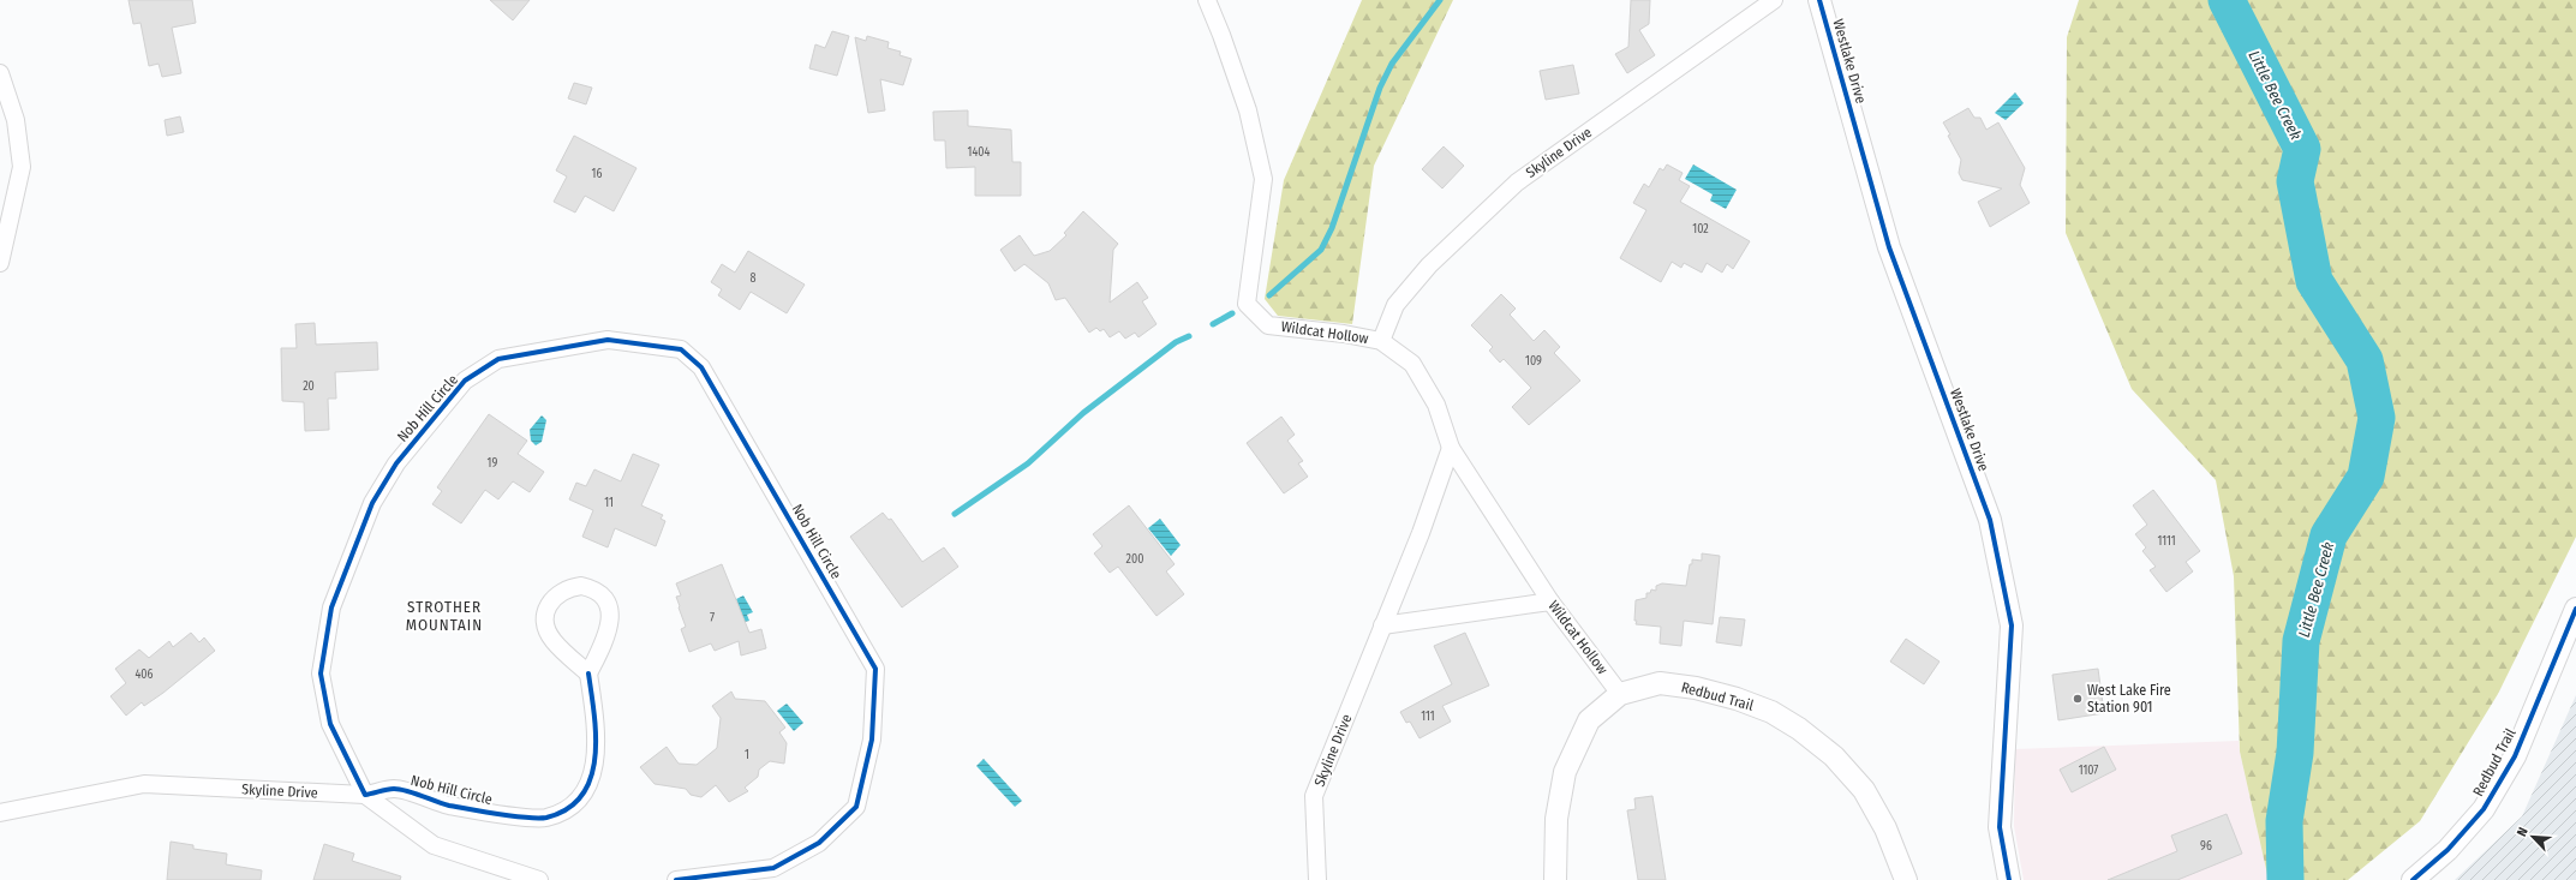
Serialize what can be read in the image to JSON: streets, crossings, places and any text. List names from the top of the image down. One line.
{"streets":{"street":["Westlake Drive","Skyline Drive","Wildcat Hollow","Nob Hill Circle","Redbud Trail"]},"crossings":[["Skyline Drive","Wildcat Hollow"],["Skyline Drive","Nob Hill Circle"],["Wildcat Hollow","Redbud Trail"]],"districts":["STROTHER MOUNTAIN"],"water":["Little Bee Creek"],"places":["West Lake Fire Station 901"],"house_numbers":["1404","16","102","8","109","20","19","11","1111","200","7","406","111","1","1107","96"],"north":"top left"}
